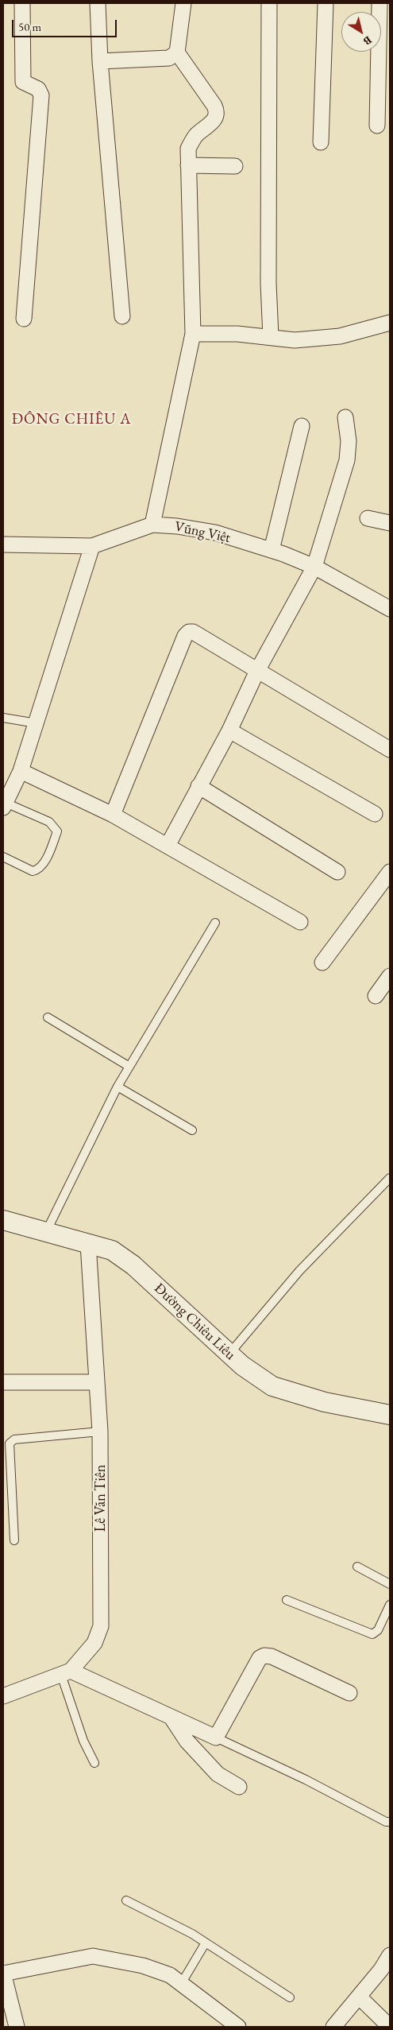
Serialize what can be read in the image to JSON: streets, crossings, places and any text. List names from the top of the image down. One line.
{"streets":{"street":["Vũng Việt","Đường Chiêu Liêu","Lê Văn Tiên"]},"crossings":[["Đường Chiêu Liêu","Lê Văn Tiên"]],"districts":["ĐÔNG CHIÊU A"],"scale_bar":"50 m","north":"bottom right"}
